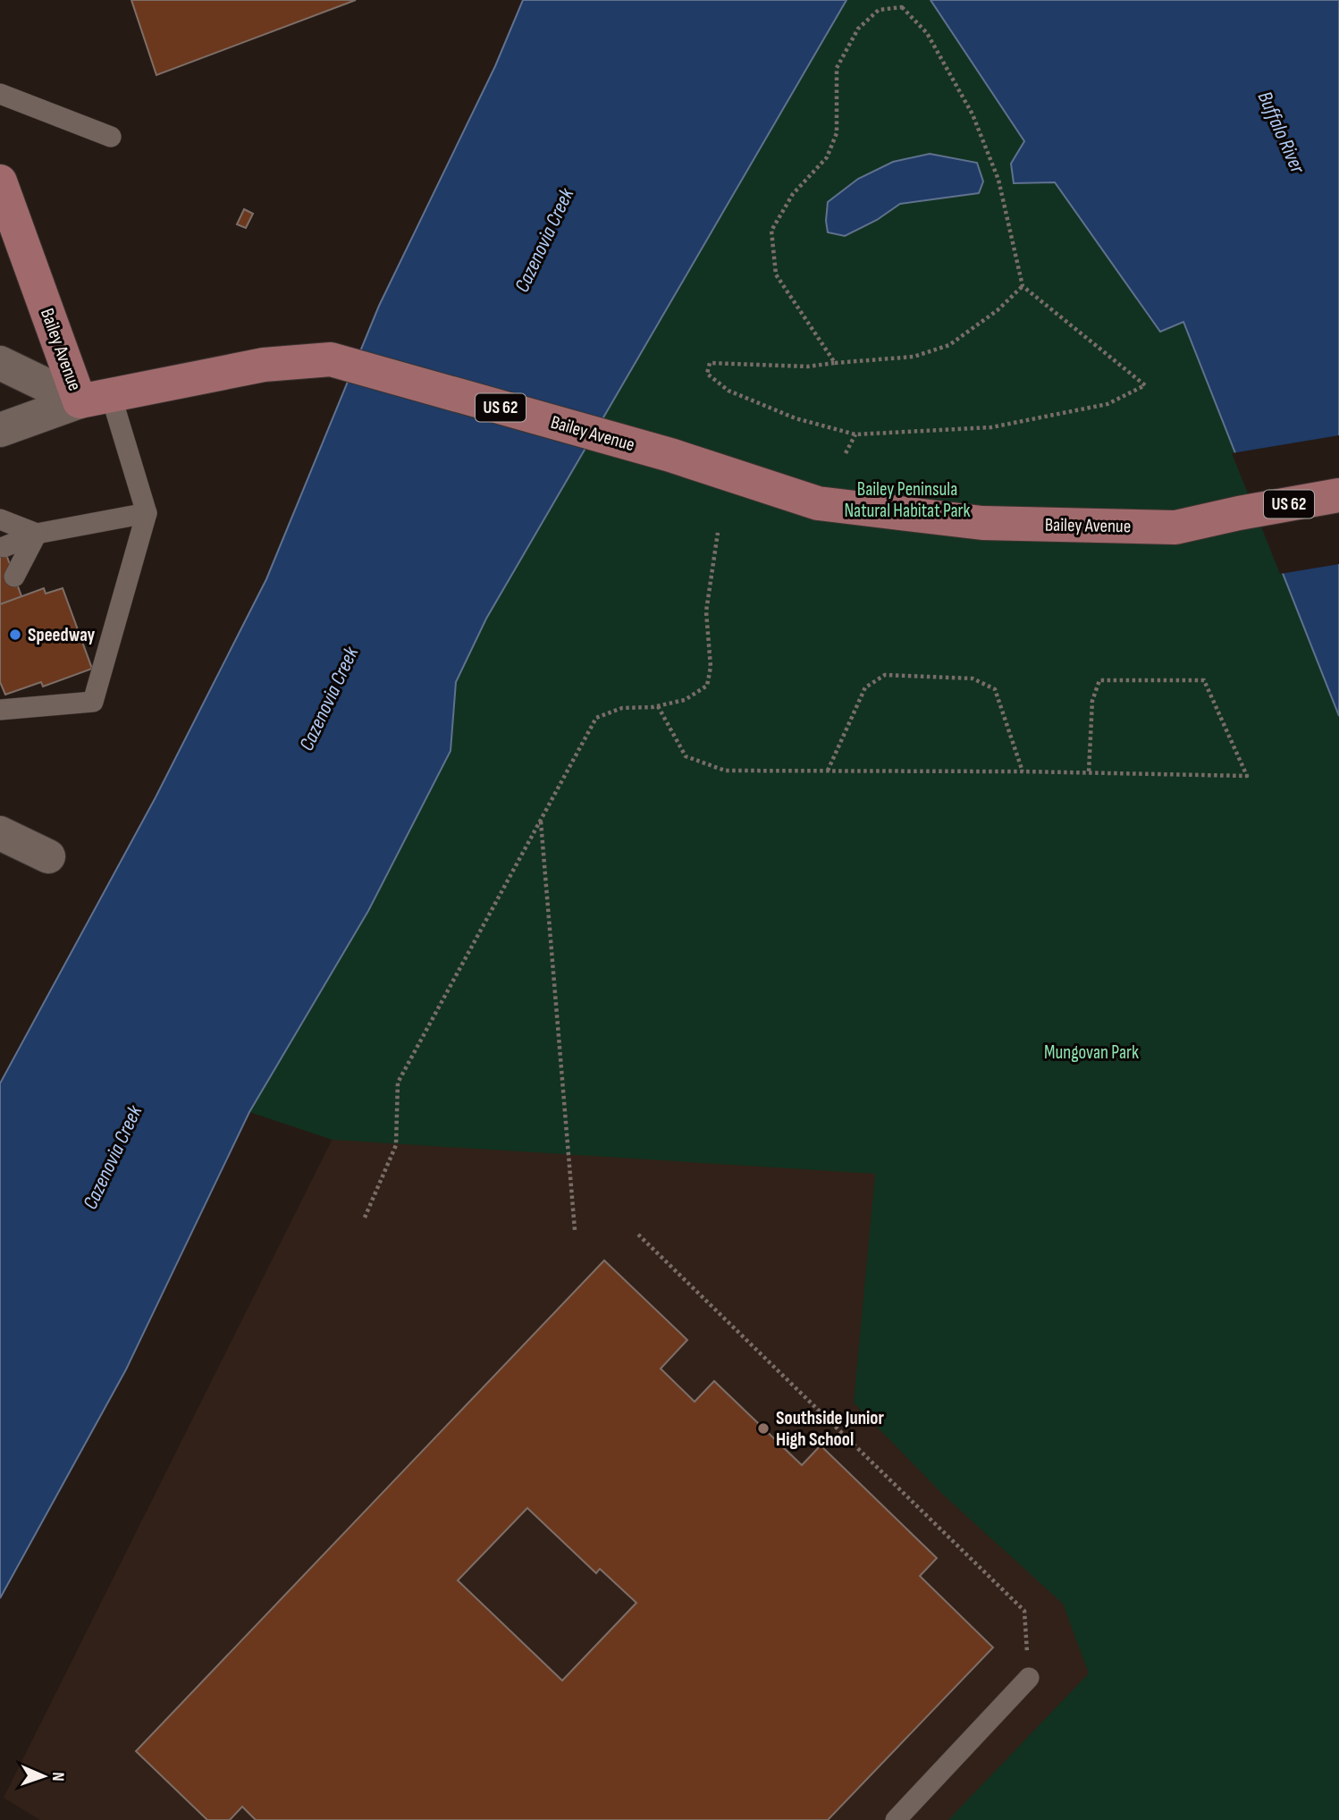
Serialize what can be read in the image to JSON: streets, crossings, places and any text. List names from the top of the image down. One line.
{"streets":{"main road":["Bailey Avenue","US 62"]},"water":["Buffalo River","Cazenovia Creek"],"parks":["Bailey Peninsula Natural Habitat Park","Mungovan Park"],"places":["Speedway","Southside Junior High School"],"north":"right"}
